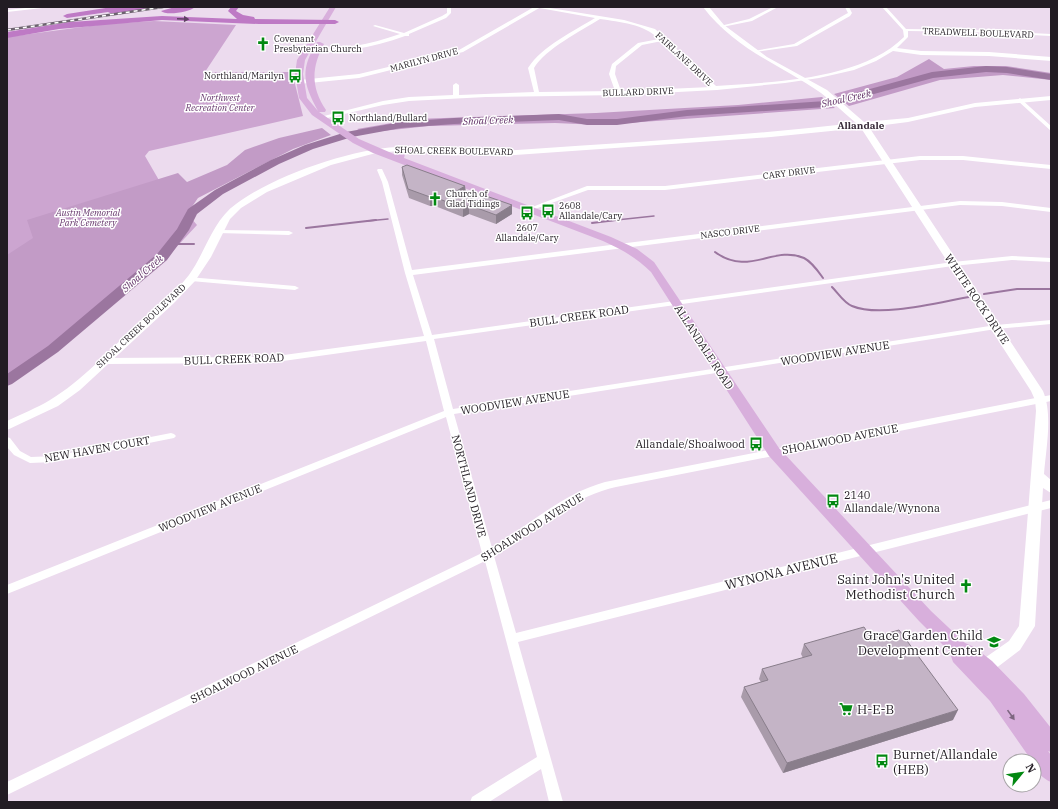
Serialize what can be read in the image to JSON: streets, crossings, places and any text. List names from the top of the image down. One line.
{"streets":{"main road":["ALLANDALE ROAD"],"street":["TREADWELL BOULEVARD","FAIRLANE DRIVE","MARILYN DRIVE","BULLARD DRIVE","SHOAL CREEK BOULEVARD","CARY DRIVE","NASCO DRIVE","WHITE ROCK DRIVE","BULL CREEK ROAD","WOODVIEW AVENUE","SHOALWOOD AVENUE","NEW HAVEN COURT","NORTHLAND DRIVE","WYNONA AVENUE"]},"crossings":[["TREADWELL BOULEVARD","BULLARD DRIVE"],["FAIRLANE DRIVE","MARILYN DRIVE"],["FAIRLANE DRIVE","BULLARD DRIVE"],["BULLARD DRIVE","WHITE ROCK DRIVE"],["SHOAL CREEK BOULEVARD","WHITE ROCK DRIVE"],["SHOAL CREEK BOULEVARD","BULL CREEK ROAD"],["SHOAL CREEK BOULEVARD","ALLANDALE ROAD"],["CARY DRIVE","WHITE ROCK DRIVE"],["CARY DRIVE","ALLANDALE ROAD"],["NASCO DRIVE","WHITE ROCK DRIVE"],["NASCO DRIVE","ALLANDALE ROAD"],["NASCO DRIVE","NORTHLAND DRIVE"],["WHITE ROCK DRIVE","BULL CREEK ROAD"],["WHITE ROCK DRIVE","ALLANDALE ROAD"],["WHITE ROCK DRIVE","WOODVIEW AVENUE"],["WHITE ROCK DRIVE","SHOALWOOD AVENUE"],["WHITE ROCK DRIVE","WYNONA AVENUE"],["BULL CREEK ROAD","ALLANDALE ROAD"],["BULL CREEK ROAD","NORTHLAND DRIVE"],["ALLANDALE ROAD","WOODVIEW AVENUE"],["ALLANDALE ROAD","SHOALWOOD AVENUE"],["ALLANDALE ROAD","WYNONA AVENUE"],["WOODVIEW AVENUE","NORTHLAND DRIVE"],["SHOALWOOD AVENUE","NORTHLAND DRIVE"],["NORTHLAND DRIVE","WYNONA AVENUE"]],"districts":["Allandale"],"water":["Shoal Creek"],"parks":["Northwest Recreation Center","Austin Memorial Park Cemetery"],"places":{"church":["Covenant Presbyterian Church","Church of Glad Tidings","Saint John's United Methodist Church"],"bus stop":["Northland/Marilyn","Northland/Bullard","2608 Allandale/Cary","2607 Allandale/Cary","Allandale/Shoalwood","2140 Allandale/Wynona","Burnet/Allandale (HEB)"],"school or university":["Grace Garden Child Development Center"],"supermarket":["H-E-B"]},"north":"top right"}
